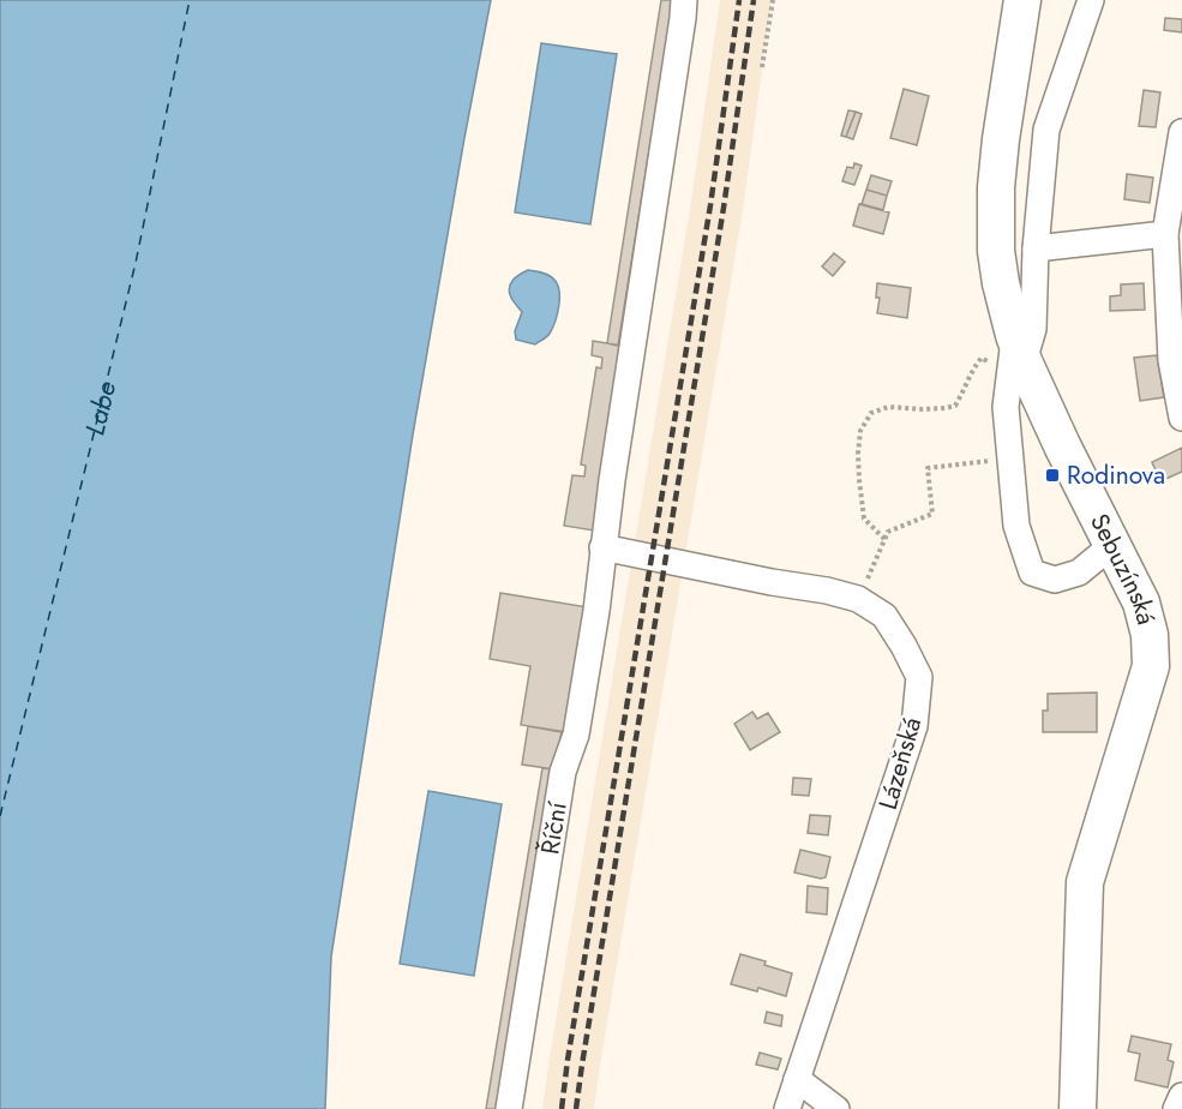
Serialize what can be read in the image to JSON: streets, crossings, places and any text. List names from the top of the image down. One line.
{"streets":{"main road":["Sebuzínská"],"street":["Lázeňská","Říční"]},"crossings":[["Lázeňská","Říční"]],"water":["Labe"],"places":{"transit":["Rodinova"]}}
